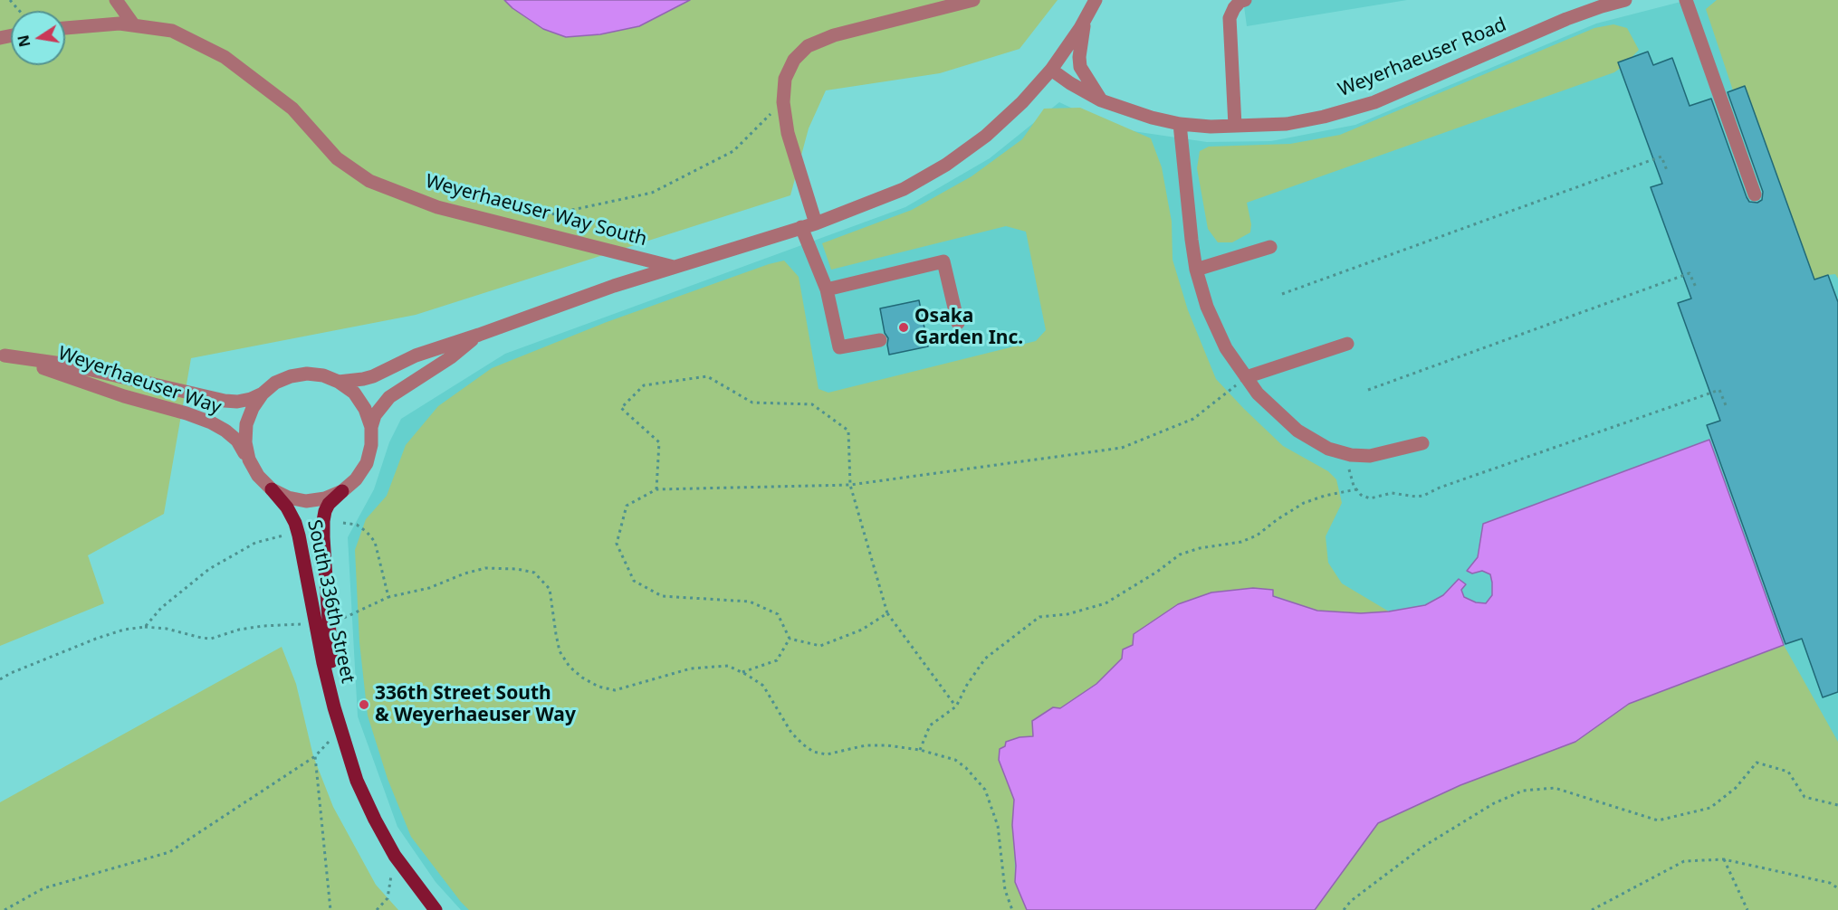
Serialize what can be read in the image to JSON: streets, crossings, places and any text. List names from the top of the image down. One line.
{"streets":{"main road":["South 336th Street"],"street":["Weyerhaeuser Road","Weyerhaeuser Way South","Weyerhaeuser Way"]},"crossings":[["Weyerhaeuser Road","Weyerhaeuser Way South"],["Weyerhaeuser Way","South 336th Street"]],"places":["Osaka Garden Inc.","336th Street South & Weyerhaeuser Way"],"north":"left"}
